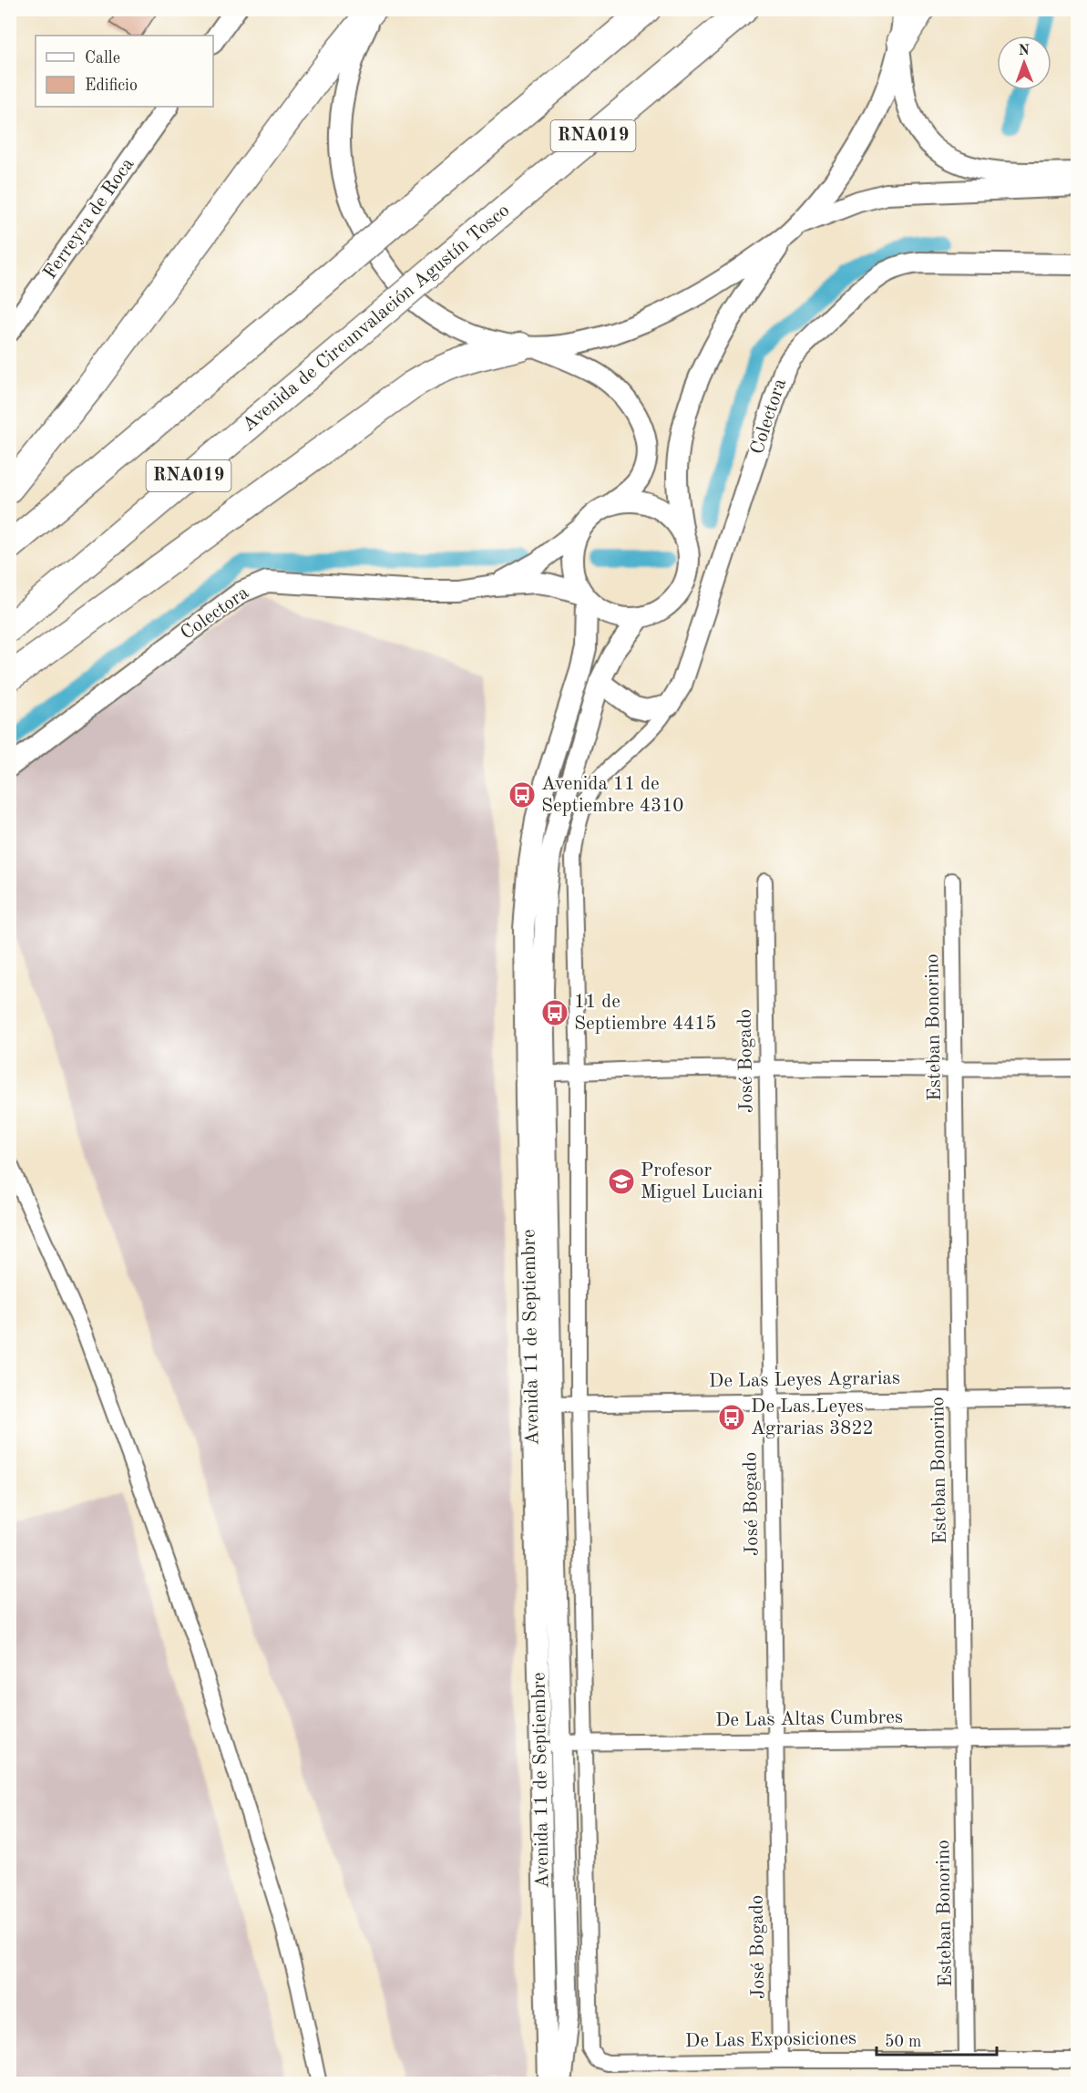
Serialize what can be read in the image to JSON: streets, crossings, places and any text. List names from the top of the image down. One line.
{"streets":{"highway":["RNA019","Avenida de Circunvalación Agustín Tosco"],"main road":["Ferreyra de Roca","Colectora","Avenida 11 de Septiembre"],"street":["Esteban Bonorino","José Bogado","De Las Leyes Agrarias","De Las Altas Cumbres","De Las Exposiciones"]},"crossings":[["Colectora","Avenida 11 de Septiembre"],["Esteban Bonorino","De Las Leyes Agrarias"],["Esteban Bonorino","De Las Altas Cumbres"],["Esteban Bonorino","De Las Exposiciones"],["José Bogado","De Las Leyes Agrarias"],["José Bogado","De Las Altas Cumbres"],["José Bogado","De Las Exposiciones"],["Avenida 11 de Septiembre","De Las Leyes Agrarias"],["Avenida 11 de Septiembre","De Las Altas Cumbres"],["De Las Altas Cumbres","De Las Exposiciones"]],"places":{"bus stop":["Avenida 11 de Septiembre 4310","11 de Septiembre 4415","De Las Leyes Agrarias 3822"],"school or university":["Profesor Miguel Luciani"]},"legend":["Calle","Edificio"],"scale_bar":"50 m","north":"top"}
